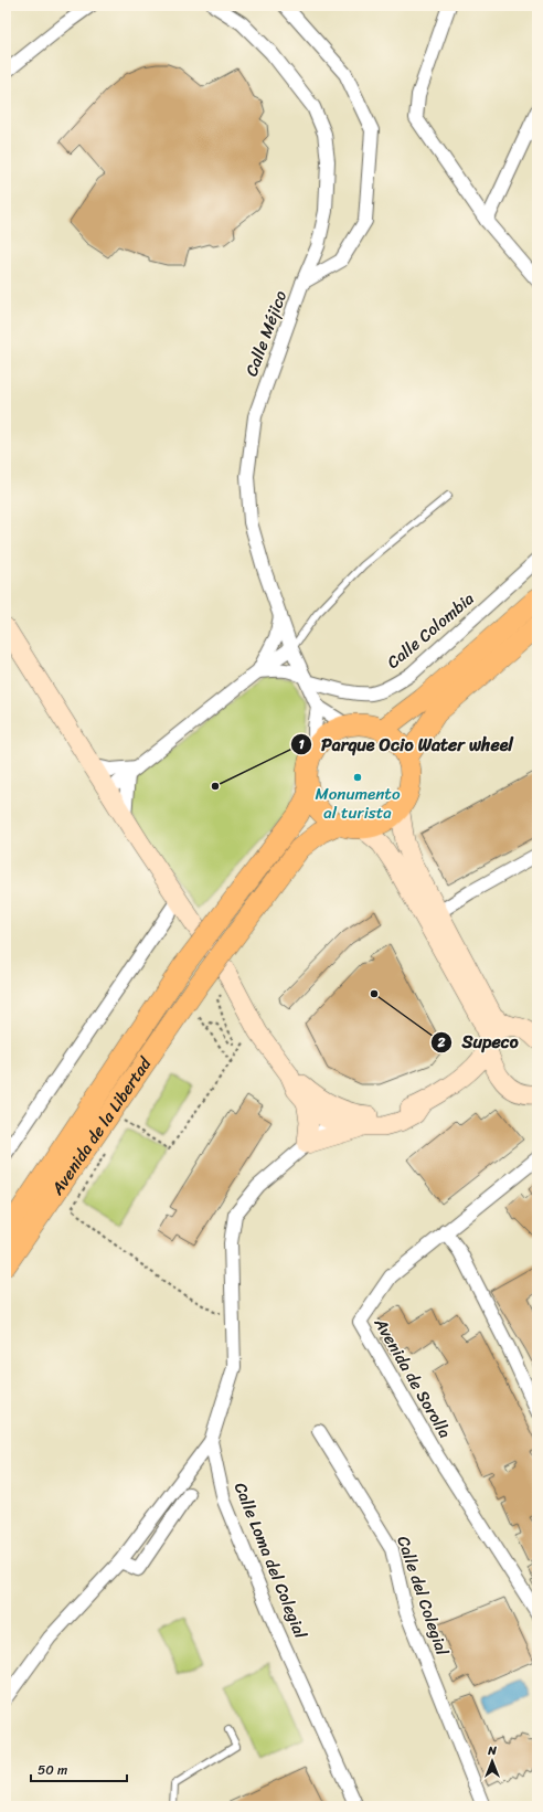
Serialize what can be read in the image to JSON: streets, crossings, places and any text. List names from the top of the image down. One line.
{"streets":{"main road":["Avenida de la Libertad"],"street":["Calle Méjico","Calle Colombia","Avenida de Sorolla","Calle Loma del Colegial","Calle del Colegial"]},"crossings":[["Calle Méjico","Calle Colombia"]],"places":["Monumento al turista","Parque Ocio Water wheel","Supeco"],"scale_bar":"50 m","north":"top"}
